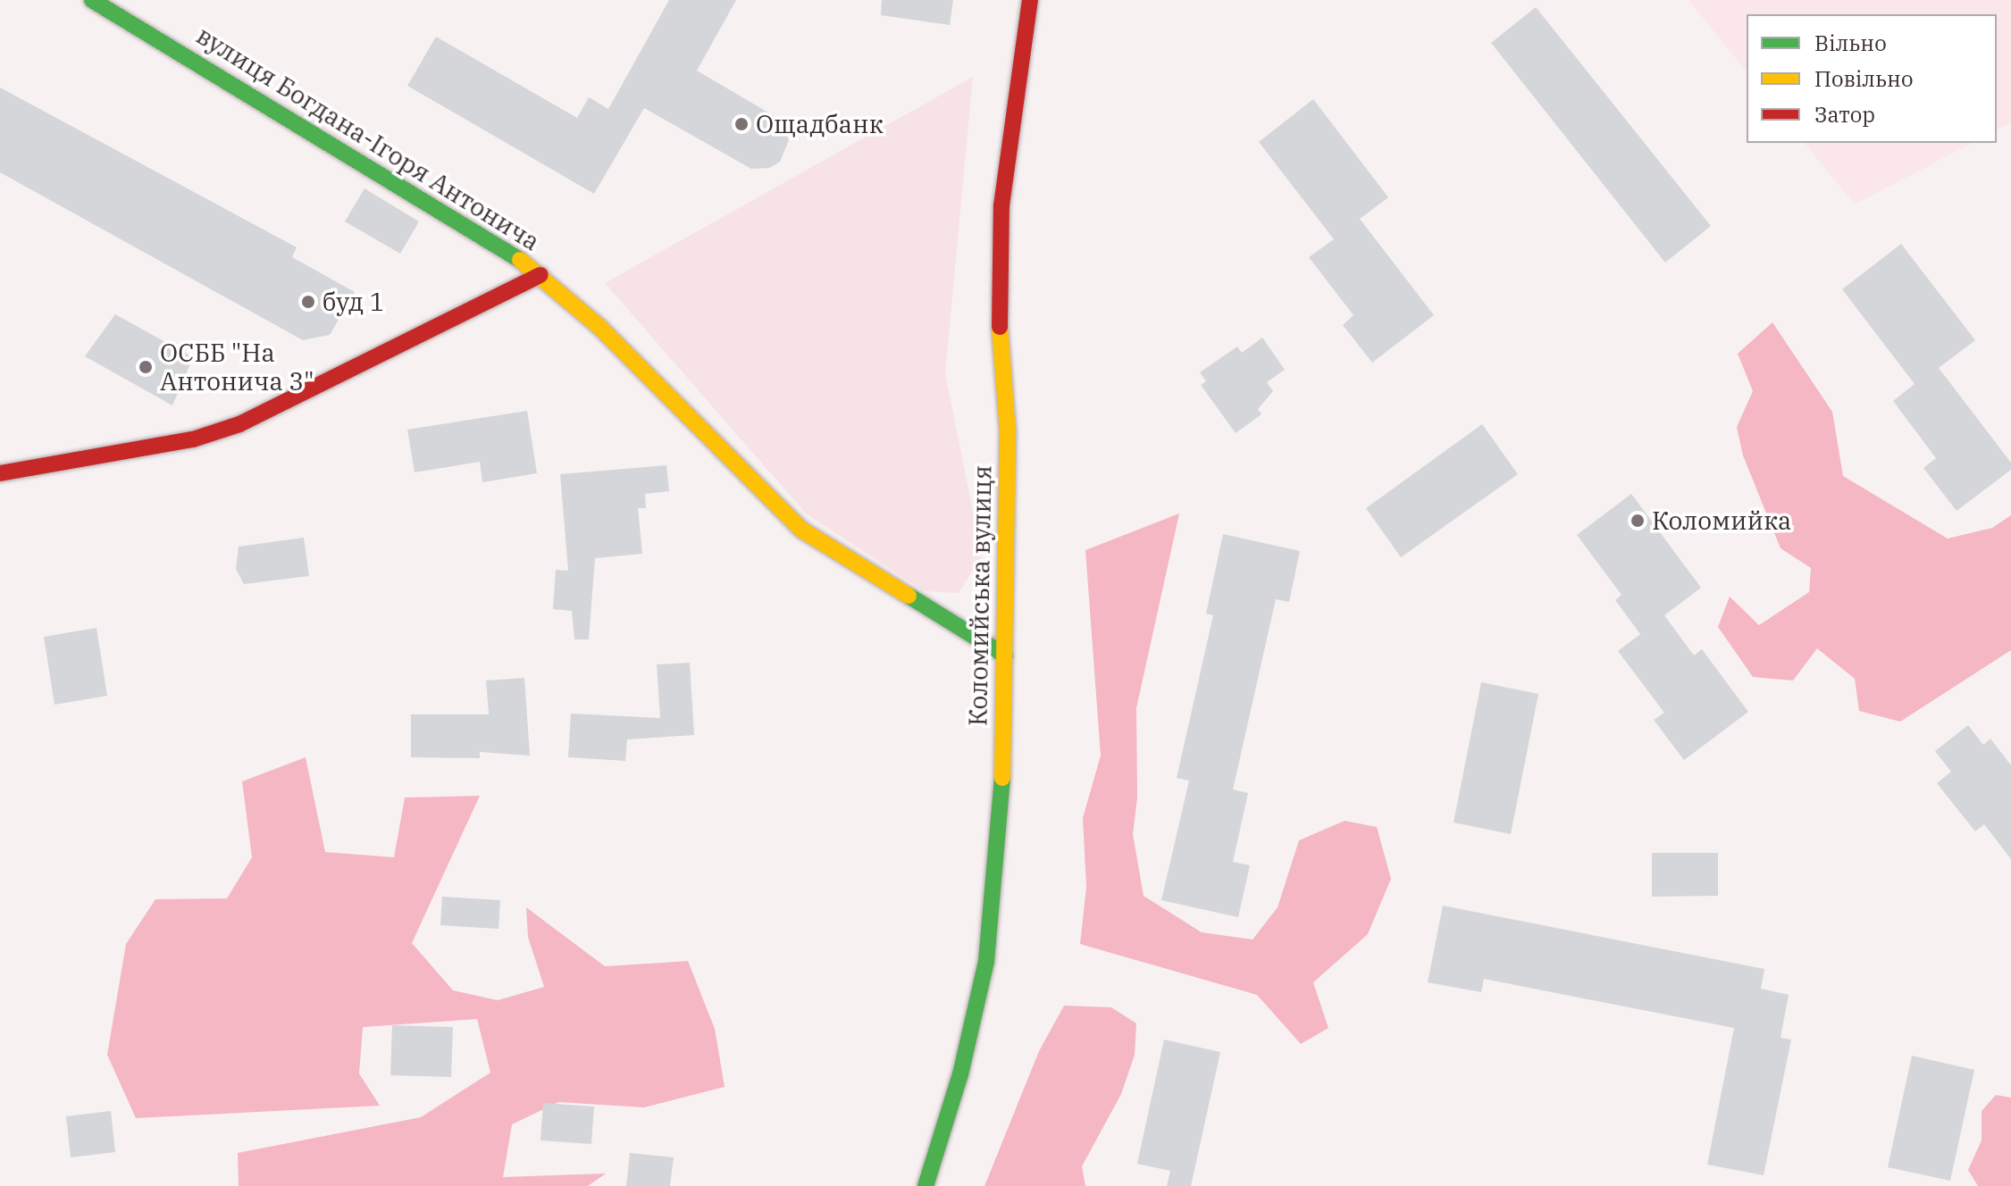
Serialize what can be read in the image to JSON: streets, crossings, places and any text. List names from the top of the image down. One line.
{"streets":{"main road":["вулиця Богдана-Ігоря Антонича","Коломийська вулиця"]},"crossings":[["вулиця Богдана-Ігоря Антонича","Коломийська вулиця"]],"places":["Ощадбанк","буд 1","ОСББ \"На Антонича 3\"","Коломийка"],"legend":["Вільно","Повільно","Затор"]}
